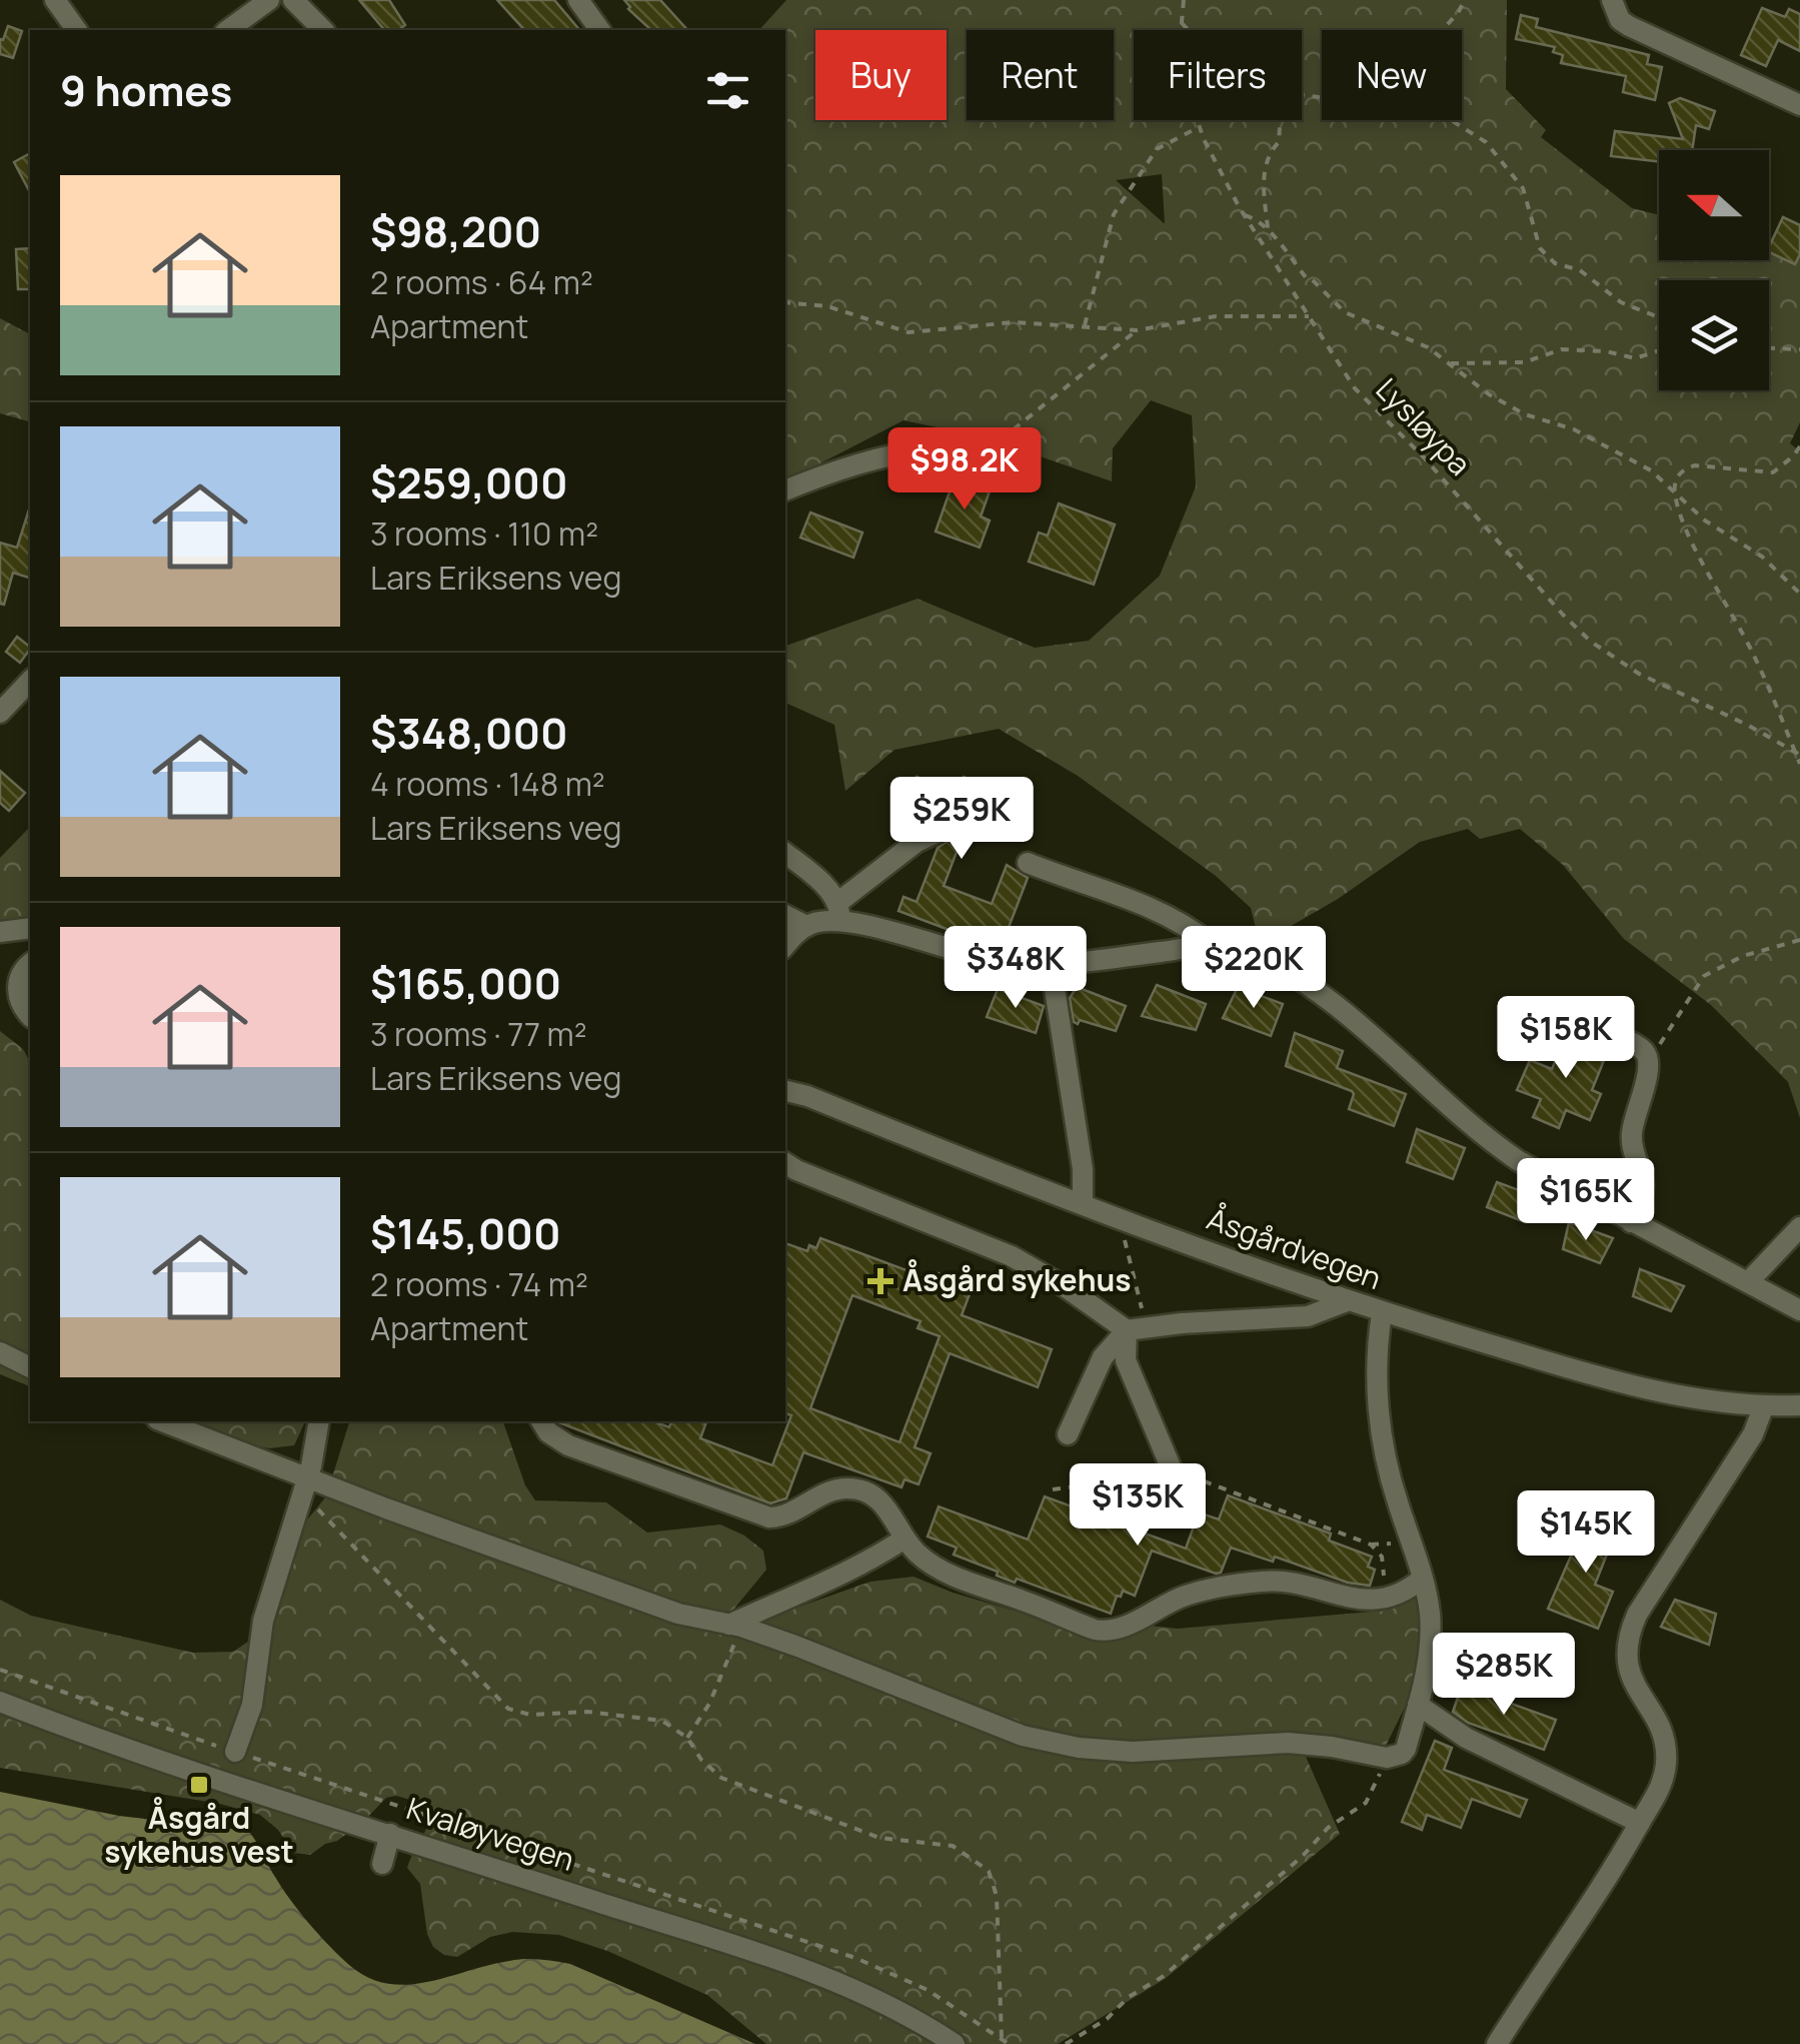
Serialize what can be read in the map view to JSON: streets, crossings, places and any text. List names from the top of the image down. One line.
{"streets":{"street":["Åsgårdvegen","Kvaløyvegen"],"path":["Lysløypa"]},"places":{"health":["Åsgård sykehus"],"transit":["Åsgård sykehus vest"]},"north":"left","page":{"chip":["Buy","Rent","Filters","New"],"heading":"9 homes","list":[{"name":"$98,200","note":"2 rooms · 64 m² · Apartment"},{"name":"$259,000","note":"3 rooms · 110 m² · Lars Eriksens veg"},{"name":"$348,000","note":"4 rooms · 148 m² · Lars Eriksens veg"},{"name":"$165,000","note":"3 rooms · 77 m² · Lars Eriksens veg"},{"name":"$145,000","note":"2 rooms · 74 m² · Apartment"}],"price":["$98.2K","$259K","$348K","$220K","$158K","$165K","$135K","$145K","$285K"]}}
